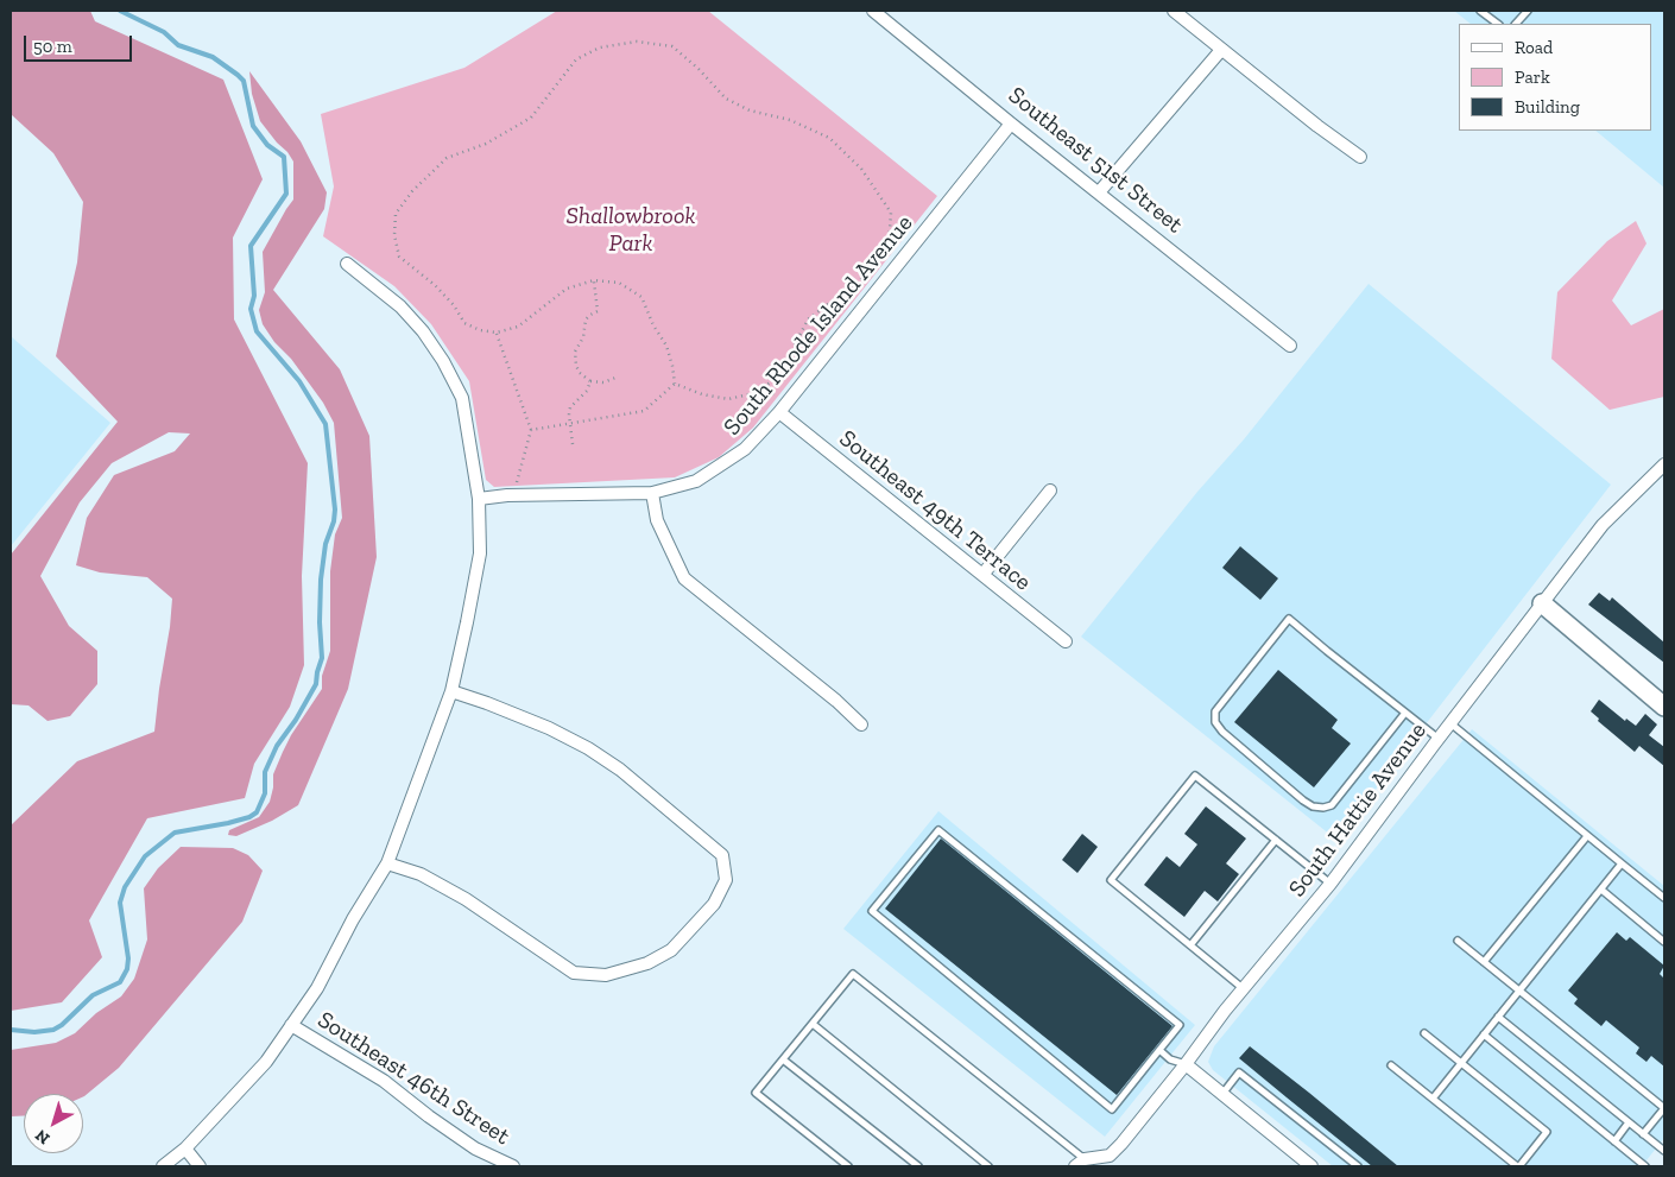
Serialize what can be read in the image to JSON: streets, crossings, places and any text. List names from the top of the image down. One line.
{"streets":{"street":["Southeast 51st Street","South Rhode Island Avenue","Southeast 49th Terrace","South Hattie Avenue","Southeast 46th Street"]},"crossings":[["Southeast 51st Street","South Rhode Island Avenue"],["South Rhode Island Avenue","Southeast 49th Terrace"]],"parks":["Shallowbrook Park"],"legend":["Road","Park","Building"],"scale_bar":"50 m","north":"bottom left"}
